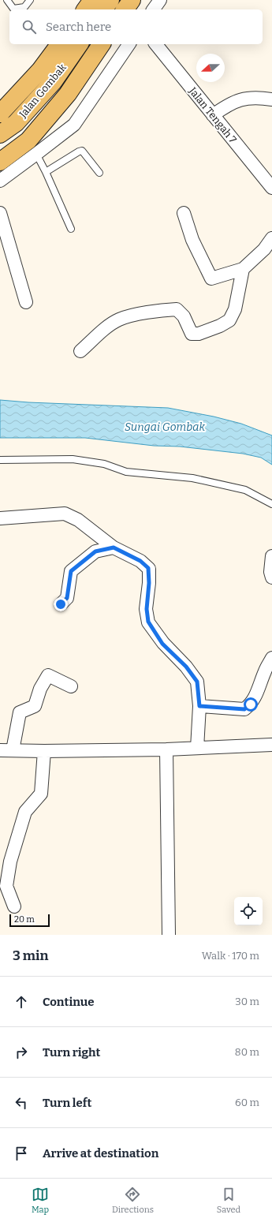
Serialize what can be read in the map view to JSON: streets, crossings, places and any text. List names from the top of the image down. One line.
{"streets":{"main road":["Jalan Gombak"],"street":["Jalan Tengah 7"]},"water":["Sungai Gombak"],"scale_bar":"20 m","north":"left","page":{"search":"Search here","scale":"20 m","heading":["3 min","Walk · 170 m"],"list":[["Continue","30 m"],["Turn right","80 m"],["Turn left","60 m"],"Arrive at destination"],"nav":["Map","Directions","Saved"]}}
